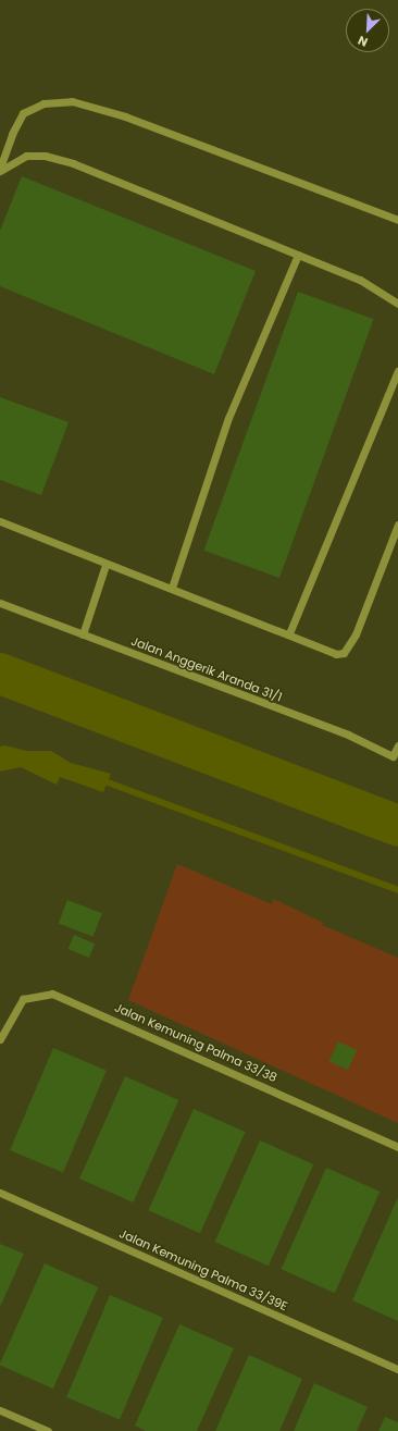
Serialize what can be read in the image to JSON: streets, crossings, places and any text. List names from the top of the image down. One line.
{"streets":{"street":["Jalan Anggerik Aranda 31/1","Jalan Kemuning Palma 33/38","Jalan Kemuning Palma 33/39E"]},"north":"bottom left"}
